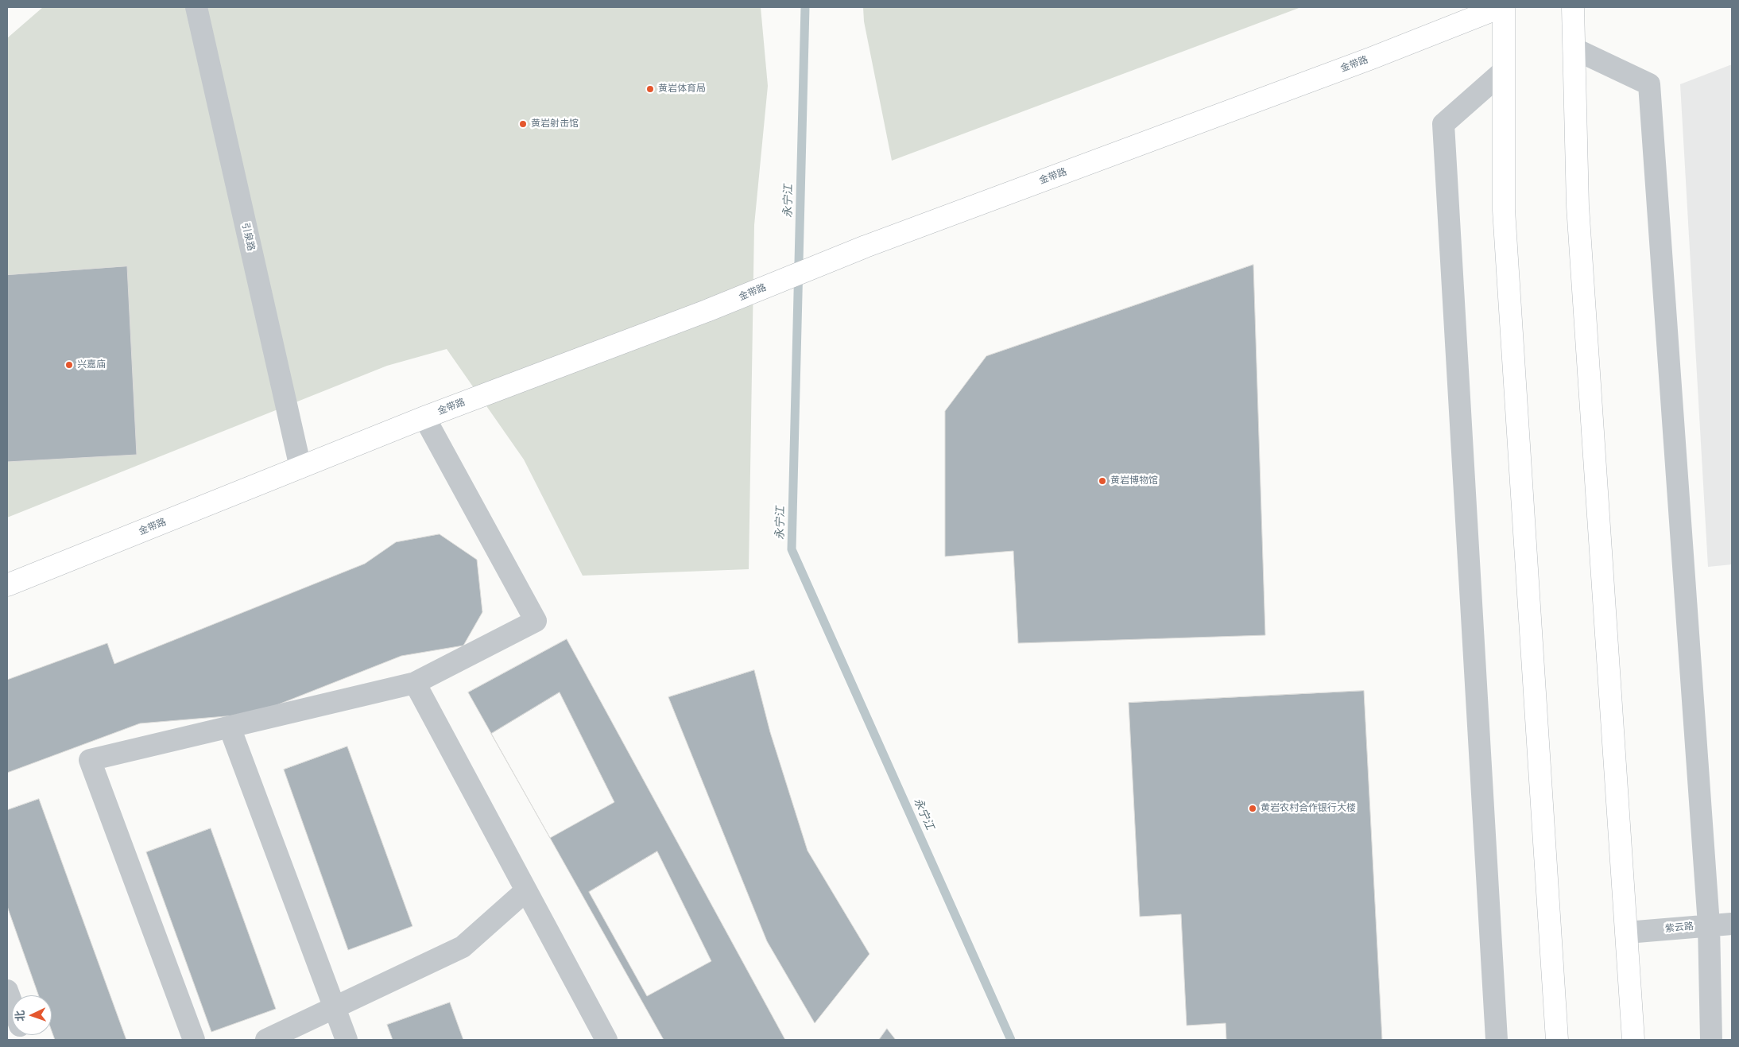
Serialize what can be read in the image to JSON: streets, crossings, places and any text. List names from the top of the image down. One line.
{"streets":{"main road":["金带路"],"street":["引泉路","紫云路"]},"crossings":[["金带路","引泉路"]],"water":["永宁江"],"places":["黄岩体育局","黄岩射击馆","兴嘉庙","黄岩博物馆","黄岩农村合作银行大楼"],"north":"left"}
